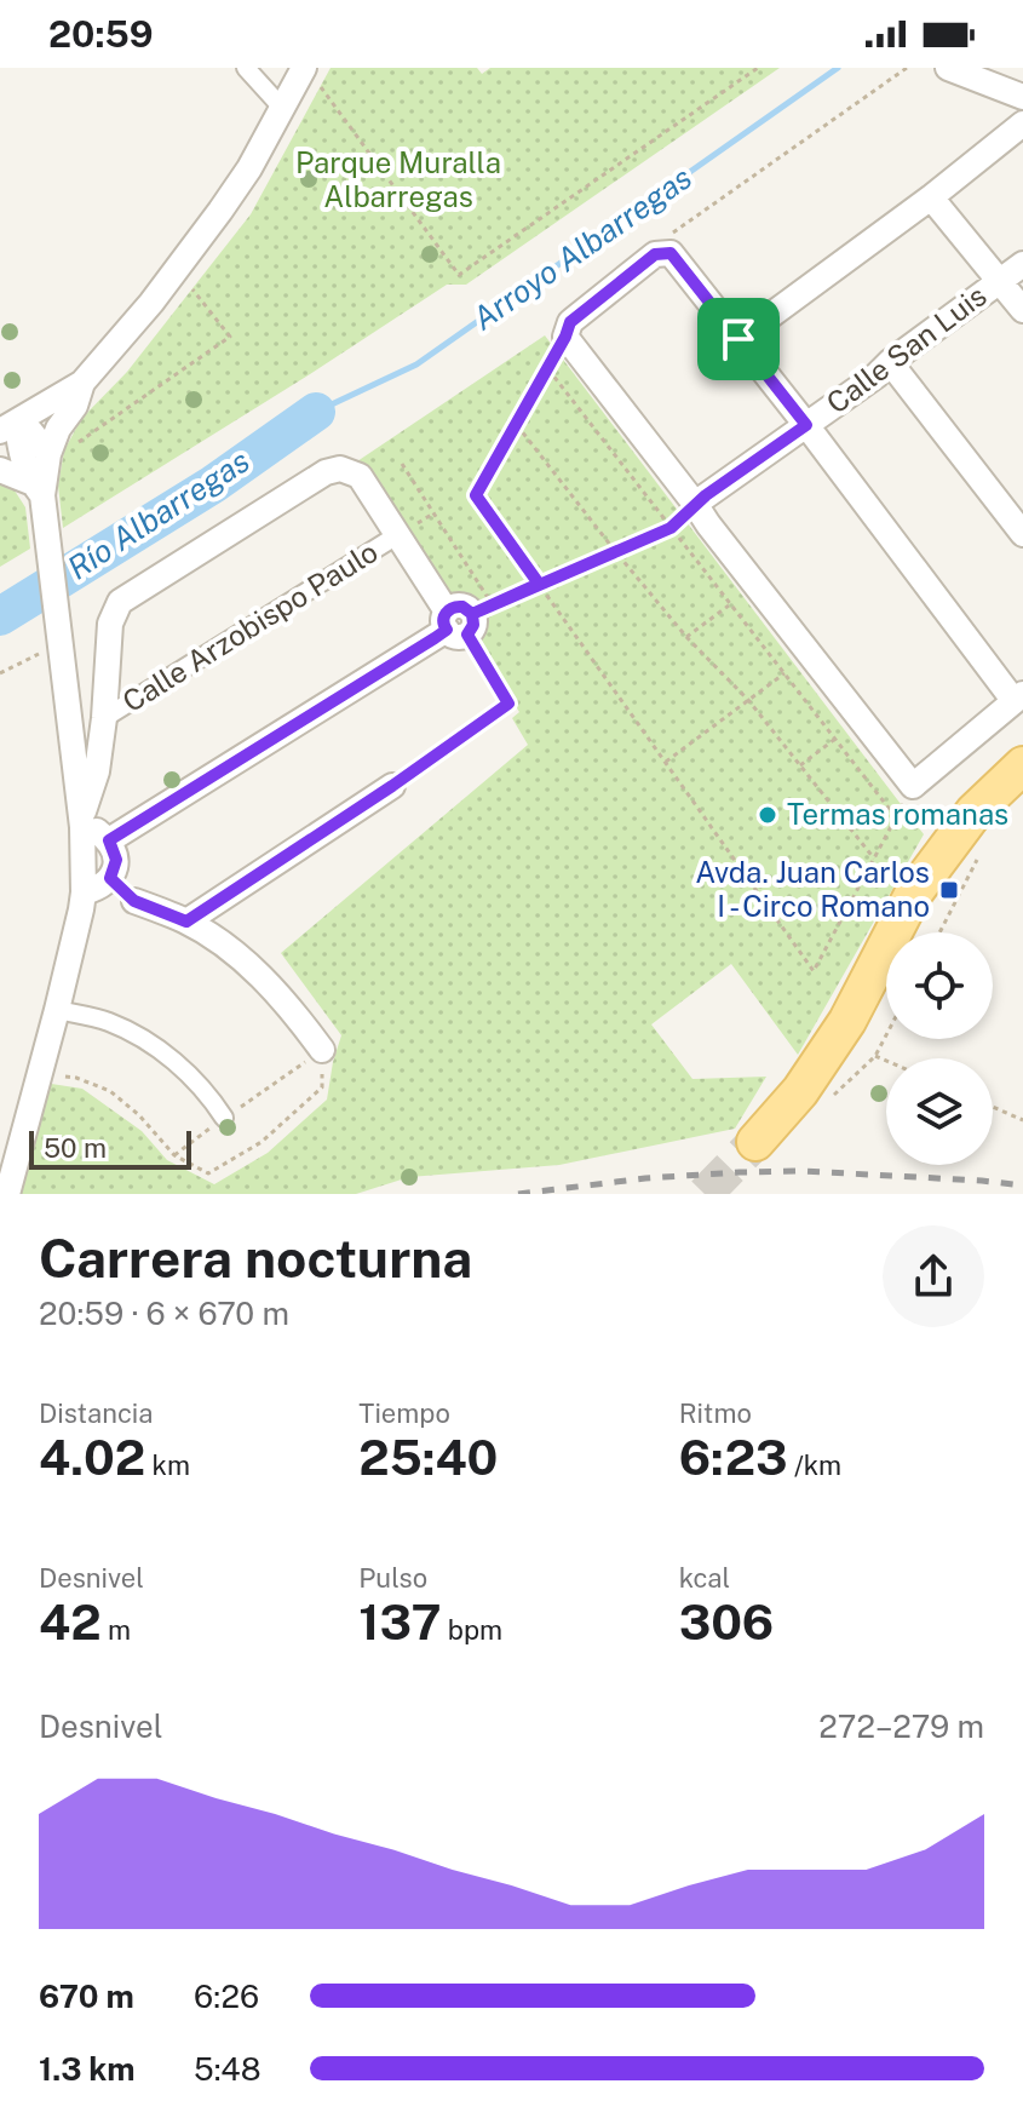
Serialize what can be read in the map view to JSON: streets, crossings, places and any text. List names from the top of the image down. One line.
{"streets":{"street":["Calle San Luis","Calle Arzobispo Paulo"]},"water":["Arroyo Albarregas","Río Albarregas"],"parks":["Parque Muralla Albarregas"],"places":{"other":["Termas romanas"],"transit":["Avda. Juan Carlos I - Circo Romano"]},"scale_bar":"50 m","page":{"status":"20:59","scale":"50 m","heading":["Carrera nocturna","20:59 · 6 × 670 m"],"stats":[["Distancia","4.02 km"],["Tiempo","25:40"],["Ritmo","6:23 /km"],["Desnivel","42 m"],["Pulso","137 bpm"],["kcal","306"]],"chart":["Desnivel","272–279 m"],"list":[{"name":"670 m","note":"6:26"},{"name":"1.3 km","note":"5:48"}]}}
